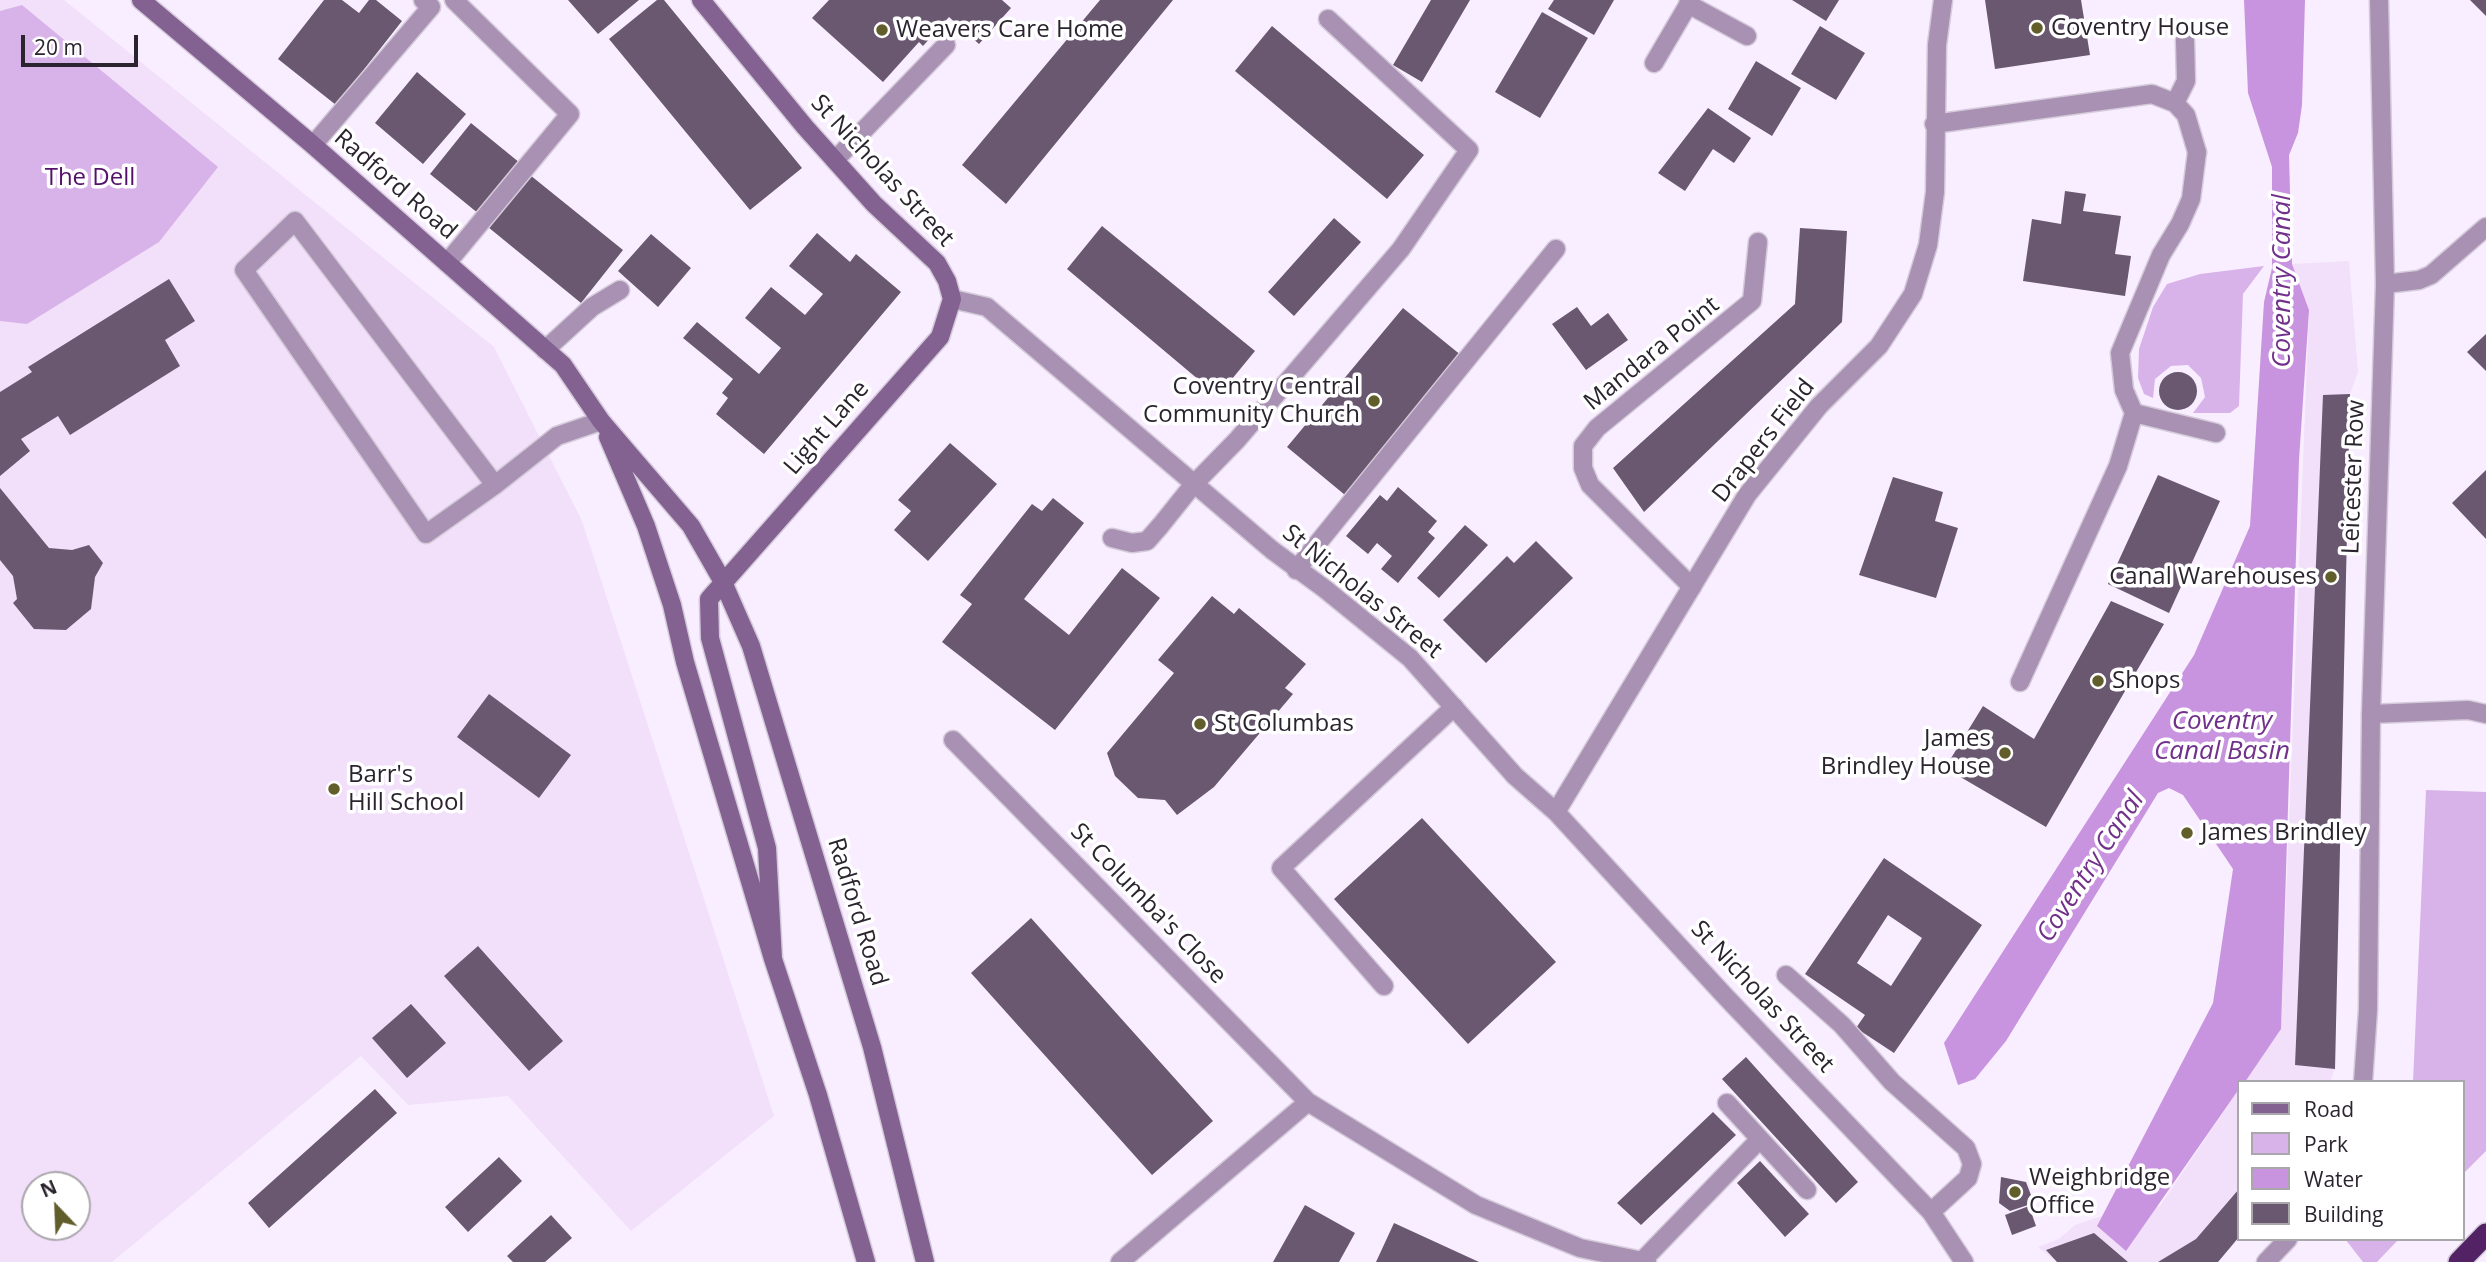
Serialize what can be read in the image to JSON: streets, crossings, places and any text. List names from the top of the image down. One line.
{"streets":{"main road":["St Nicholas Street","Radford Road","Light Lane"],"street":["Mandara Point","Drapers Field","Leicester Row","St Columba's Close"]},"crossings":[["St Nicholas Street","Light Lane"],["St Nicholas Street","Drapers Field"],["Radford Road","Light Lane"],["Mandara Point","Drapers Field"]],"water":["Coventry Canal","Coventry Canal Basin"],"parks":["The Dell"],"places":["Coventry House","Weavers Care Home","Coventry Central Community Church","Canal Warehouses","Shops","St Columbas","James Brindley House","Barr's Hill School","James Brindley","Weighbridge Office"],"legend":["Road","Park","Water","Building"],"scale_bar":"20 m","north":"top left"}
